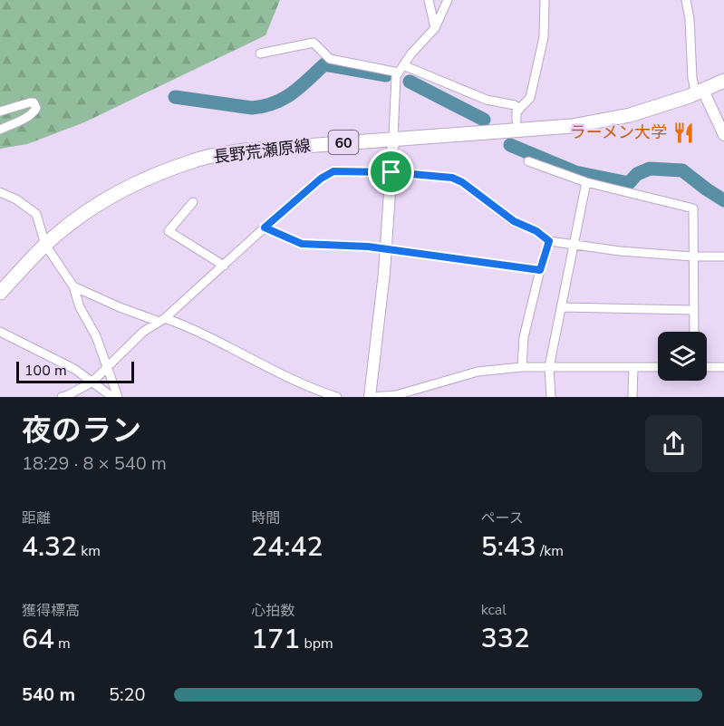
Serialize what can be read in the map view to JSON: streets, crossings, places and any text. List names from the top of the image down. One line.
{"streets":{"main road":["60","長野荒瀬原線"]},"places":{"restaurant":["ラーメン大学"]},"scale_bar":"100 m","page":{"scale":"100 m","heading":["夜のラン","18:29 · 8 × 540 m"],"stats":[["距離","4.32 km"],["時間","24:42"],["ペース","5:43 /km"],["獲得標高","64 m"],["心拍数","171 bpm"],["kcal","332"]],"list":[{"name":"540 m","note":"5:20"}]}}
